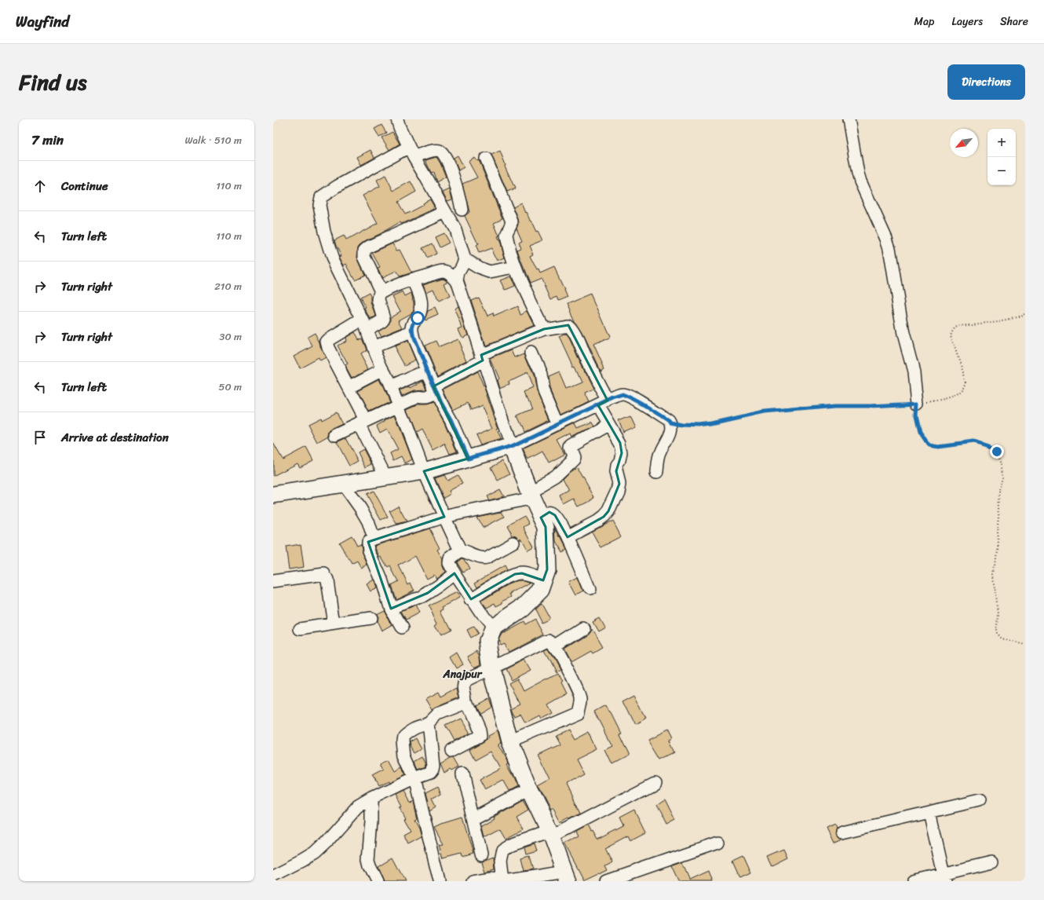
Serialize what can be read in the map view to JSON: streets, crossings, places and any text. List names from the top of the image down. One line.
{"districts":["Anajpur"],"north":"bottom left","page":{"header":"Wayfind","nav":["Map","Layers","Share"],"title":"Find us","buttons":"Directions","heading":["7 min","Walk · 510 m"],"map_buttons":["+","−"],"list":[["Continue","110 m"],["Turn left","110 m"],["Turn right","210 m"],["Turn right","30 m"],["Turn left","50 m"],"Arrive at destination"]}}
